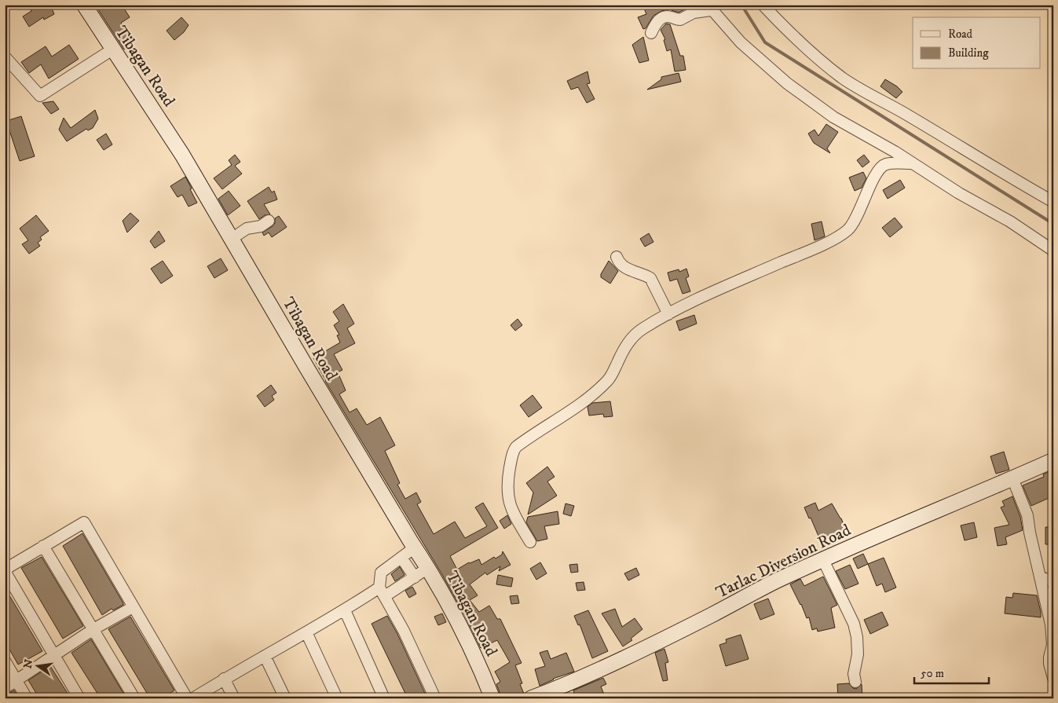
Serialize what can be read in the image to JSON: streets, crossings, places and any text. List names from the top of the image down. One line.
{"streets":{"main road":["Tibagan Road","Tarlac Diversion Road"]},"legend":["Road","Building"],"scale_bar":"50 m","north":"left"}
